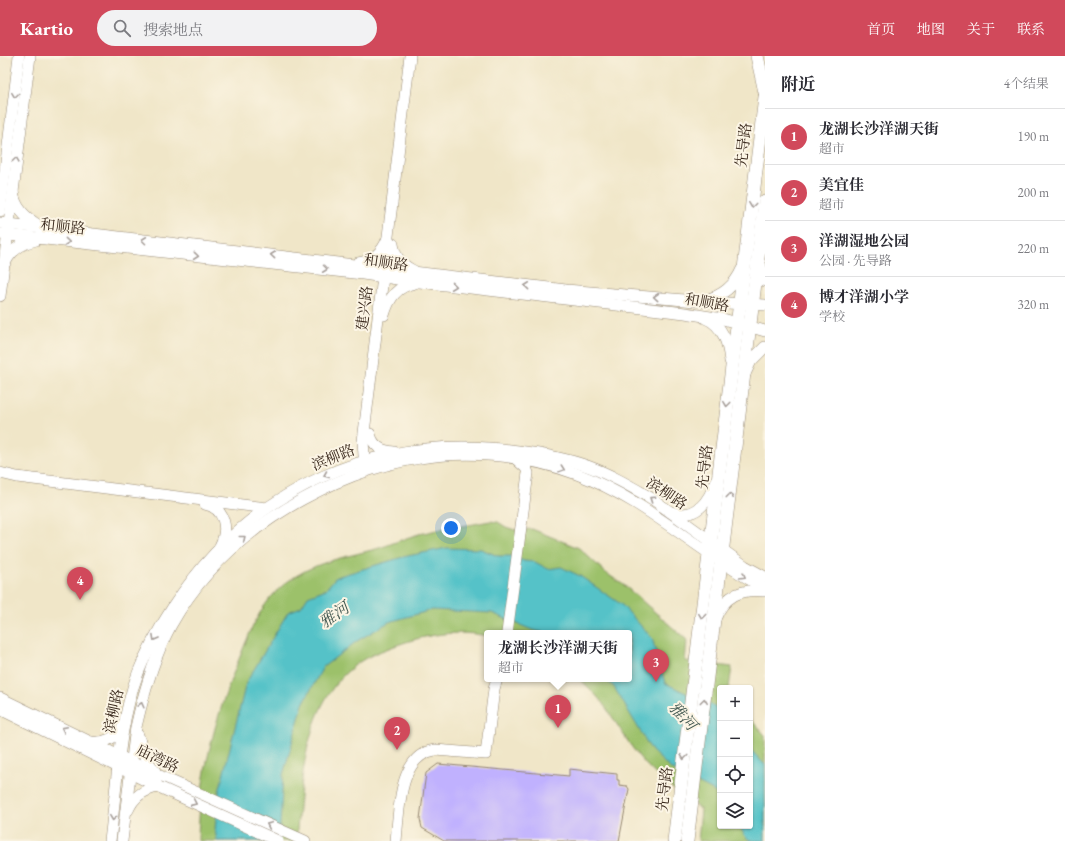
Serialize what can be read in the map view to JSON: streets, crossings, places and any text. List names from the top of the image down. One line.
{"streets":{"main road":["先导路","和顺路","建兴路","滨柳路","庙湾路"]},"crossings":[["先导路","和顺路"],["先导路","滨柳路"],["和顺路","建兴路"],["建兴路","滨柳路"],["滨柳路","庙湾路"]],"water":["雅河"],"page":{"header":"Kartio","search":"搜索地点","nav":["首页","地图","关于","联系"],"heading":["附近","4个结果"],"list":[{"mark":"1","name":"龙湖长沙洋湖天街","note":"超市","value":"190 m"},{"mark":"2","name":"美宜佳","note":"超市","value":"200 m"},{"mark":"3","name":"洋湖湿地公园","note":"公园 · 先导路","value":"220 m"},{"mark":"4","name":"博才洋湖小学","note":"学校","value":"320 m"}],"pins":["4","3","1","2"],"popup":["龙湖长沙洋湖天街","超市"],"map_buttons":["+","−"]}}
